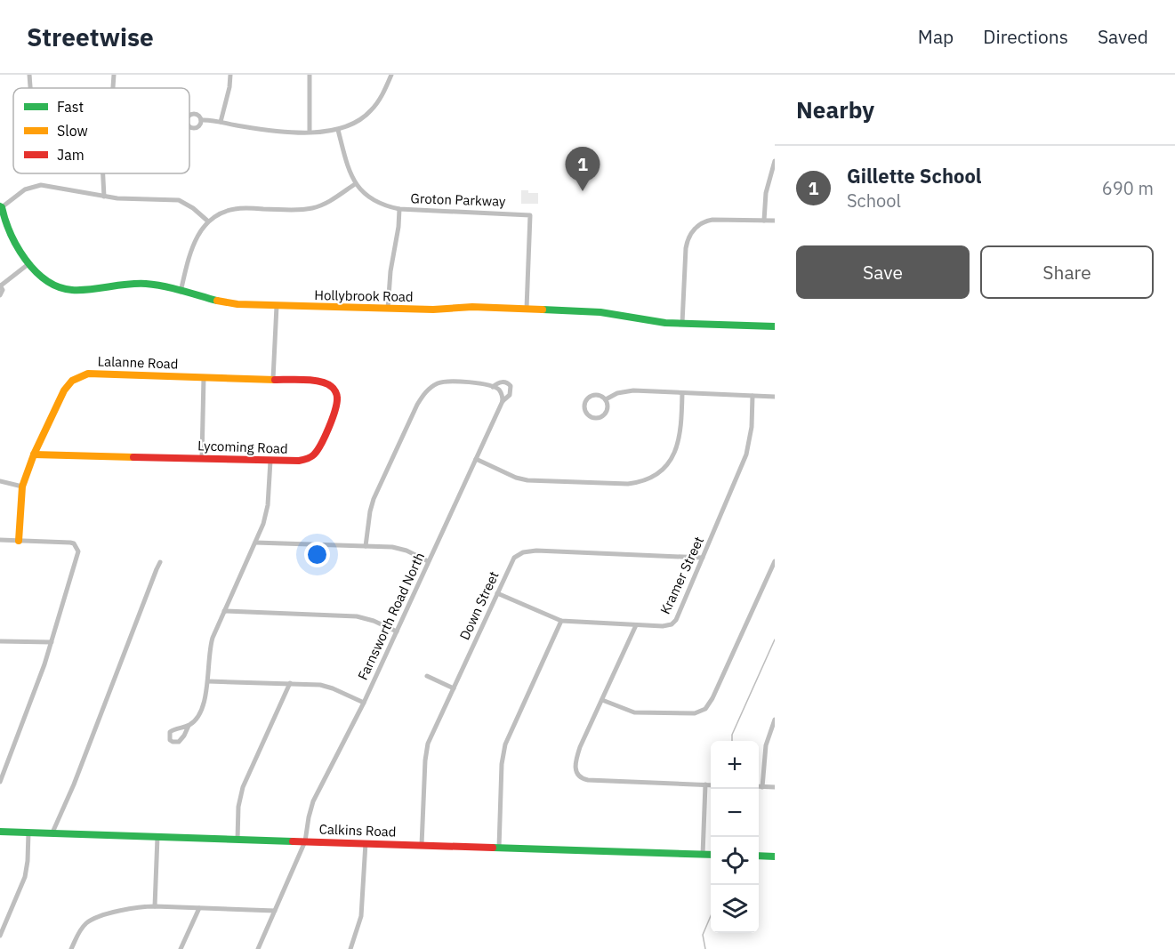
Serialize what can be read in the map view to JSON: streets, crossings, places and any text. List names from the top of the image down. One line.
{"streets":{"street":["Groton Parkway","Hollybrook Road","Lalanne Road","Lycoming Road","Kramer Street","Down Street","Farnsworth Road North","Calkins Road"]},"crossings":[["Groton Parkway","Hollybrook Road"],["Lalanne Road","Lycoming Road"],["Kramer Street","Down Street"],["Down Street","Calkins Road"],["Farnsworth Road North","Calkins Road"]],"legend":["Fast","Slow","Jam"],"page":{"header":"Streetwise","nav":["Map","Directions","Saved"],"heading":"Nearby","list":[{"mark":"1","name":"Gillette School","note":"School","value":"690 m"}],"pins":"1","buttons":["Save","Share"],"map_buttons":["+","−"]}}
